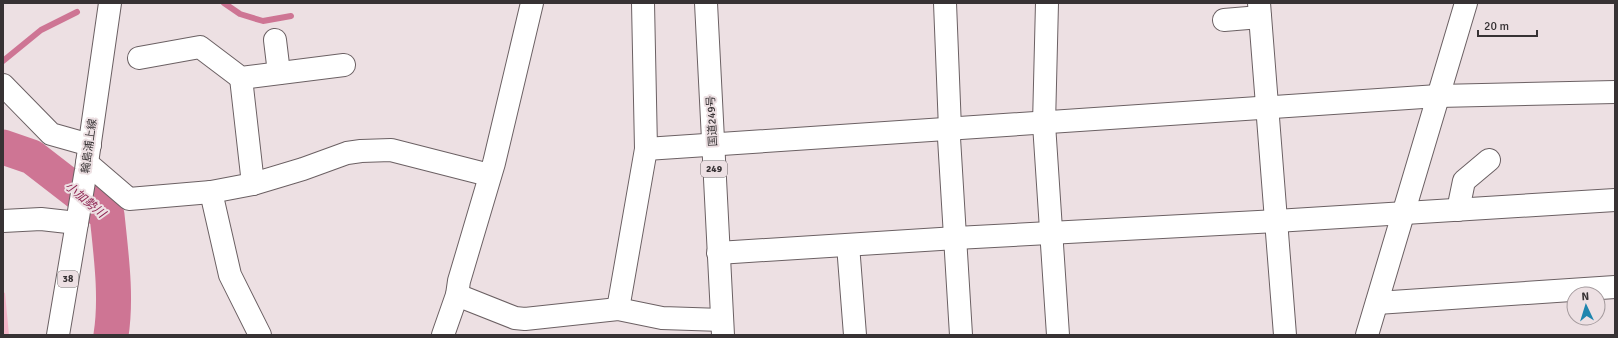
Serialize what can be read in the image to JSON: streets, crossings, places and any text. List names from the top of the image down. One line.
{"streets":{"main road":["国道249号","輪島浦上線","249","38"]},"water":["小加勢川"],"scale_bar":"20 m","north":"top"}
